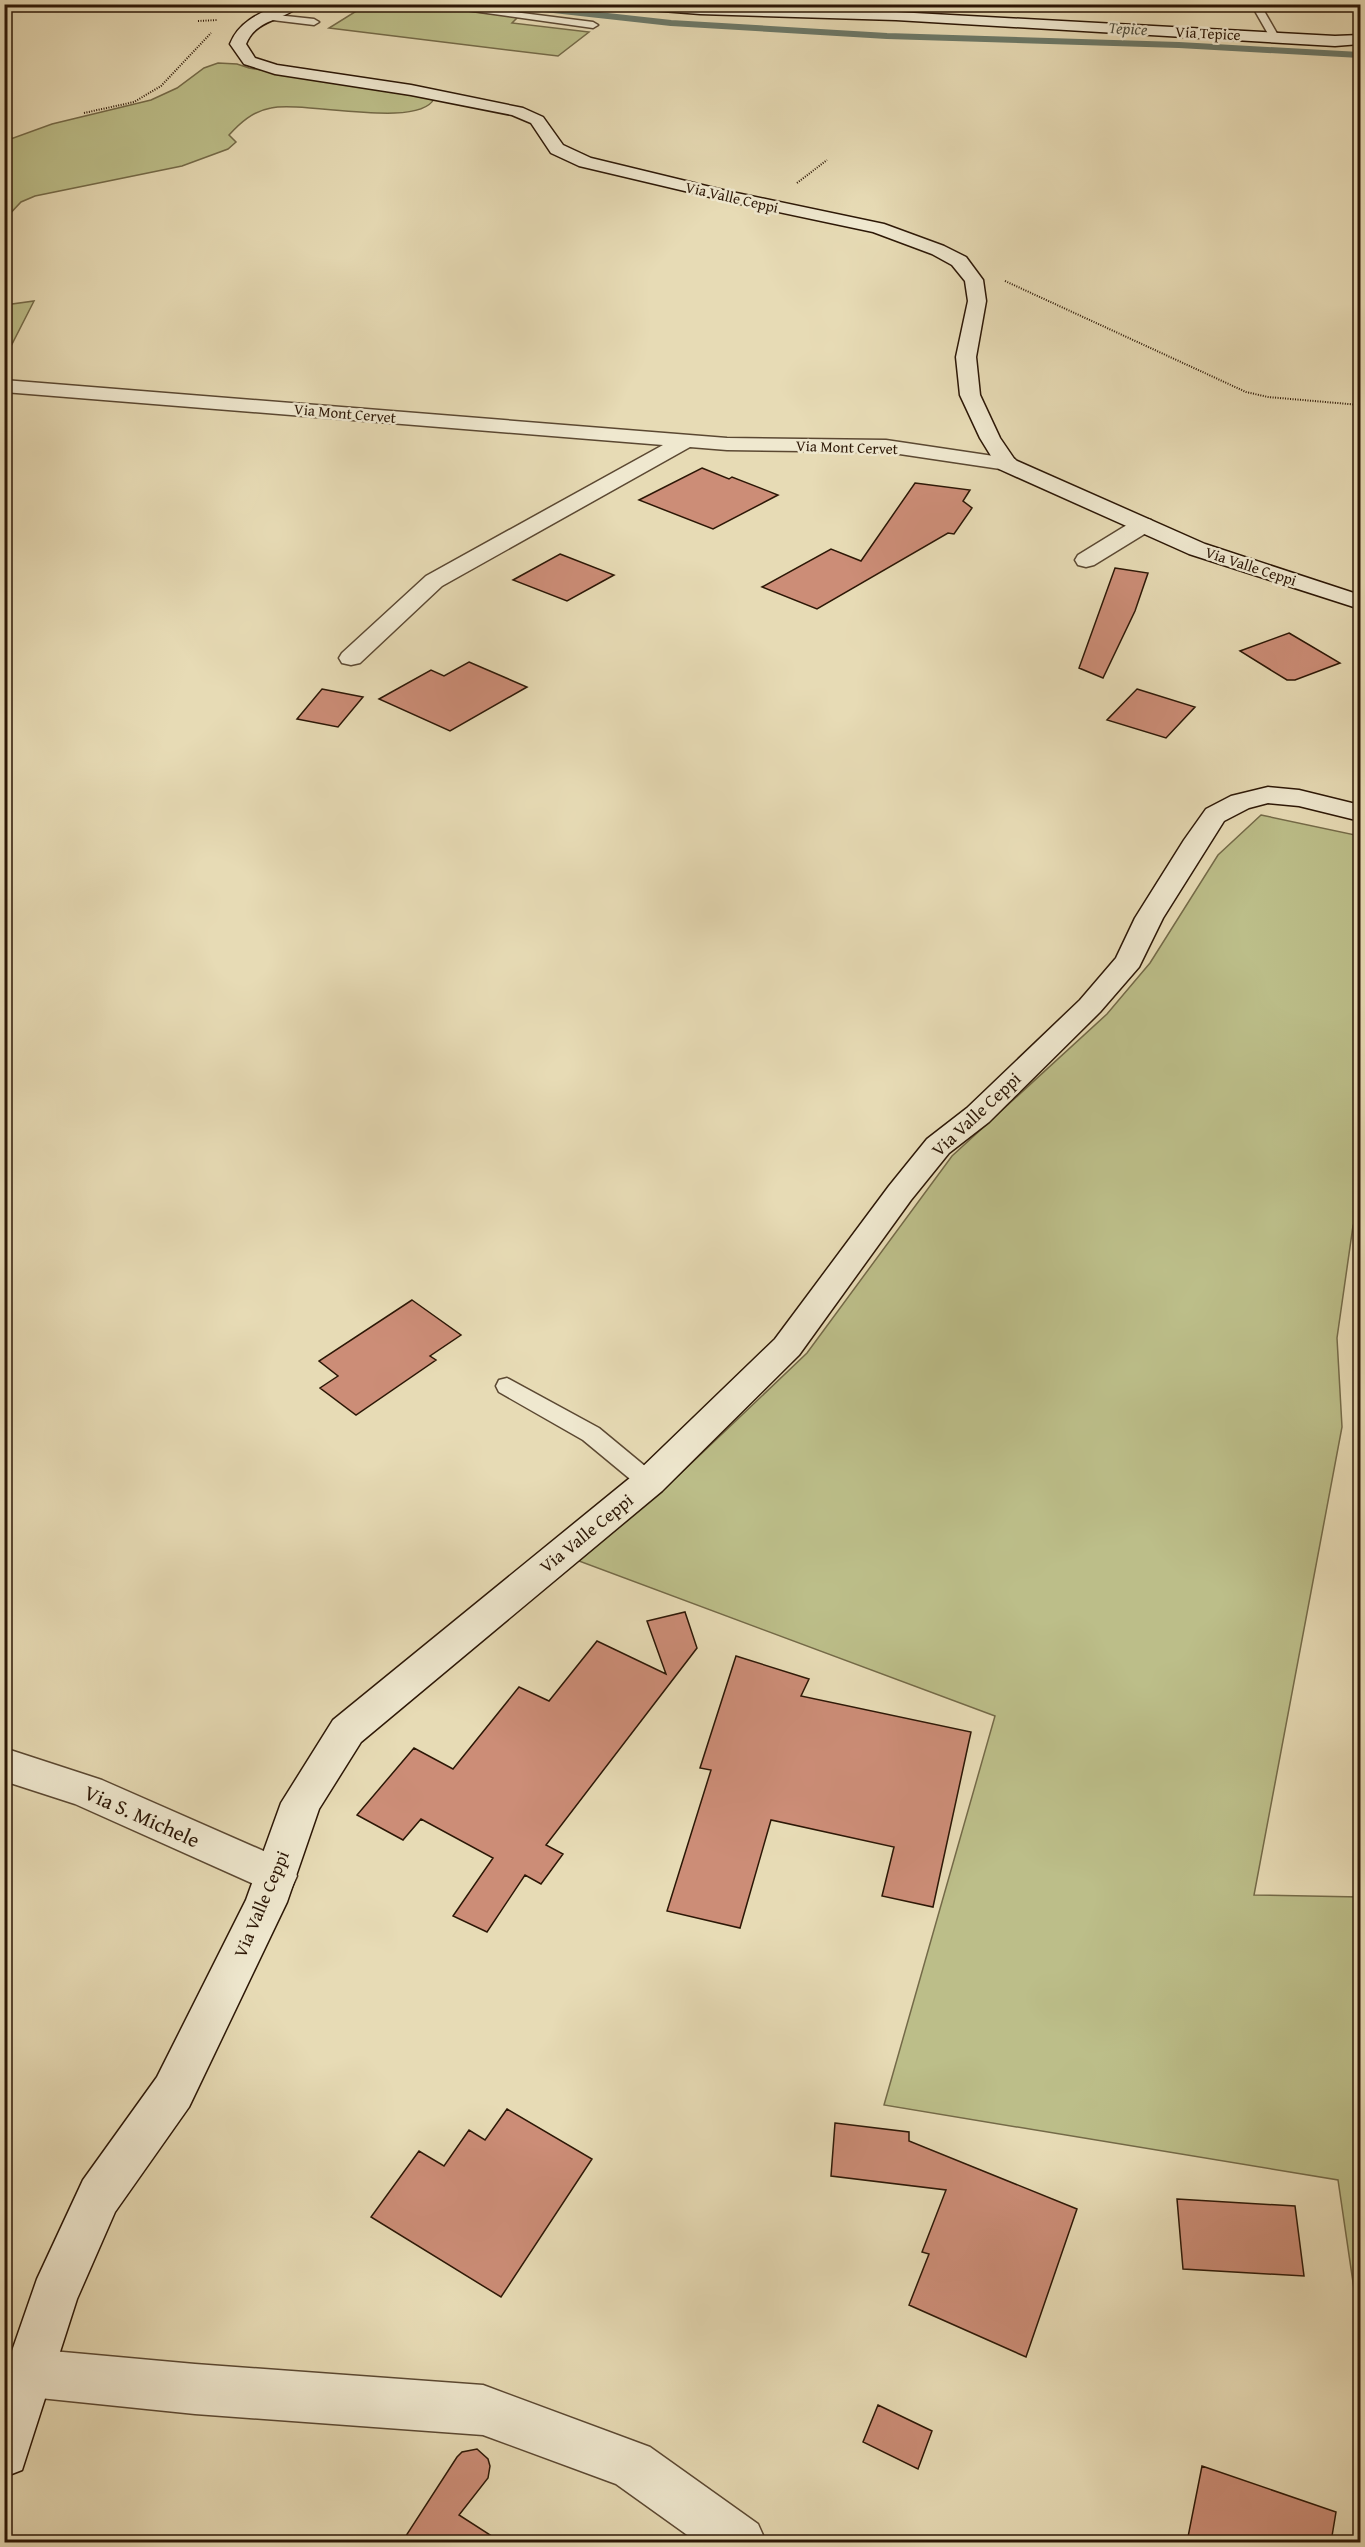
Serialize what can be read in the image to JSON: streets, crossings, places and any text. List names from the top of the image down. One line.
{"streets":{"street":["Via Tepice","Via Valle Ceppi","Via Mont Cervet","Via S. Michele"]},"crossings":[["Via Valle Ceppi","Via Mont Cervet"],["Via Valle Ceppi","Via S. Michele"]],"water":["Tepice"]}
